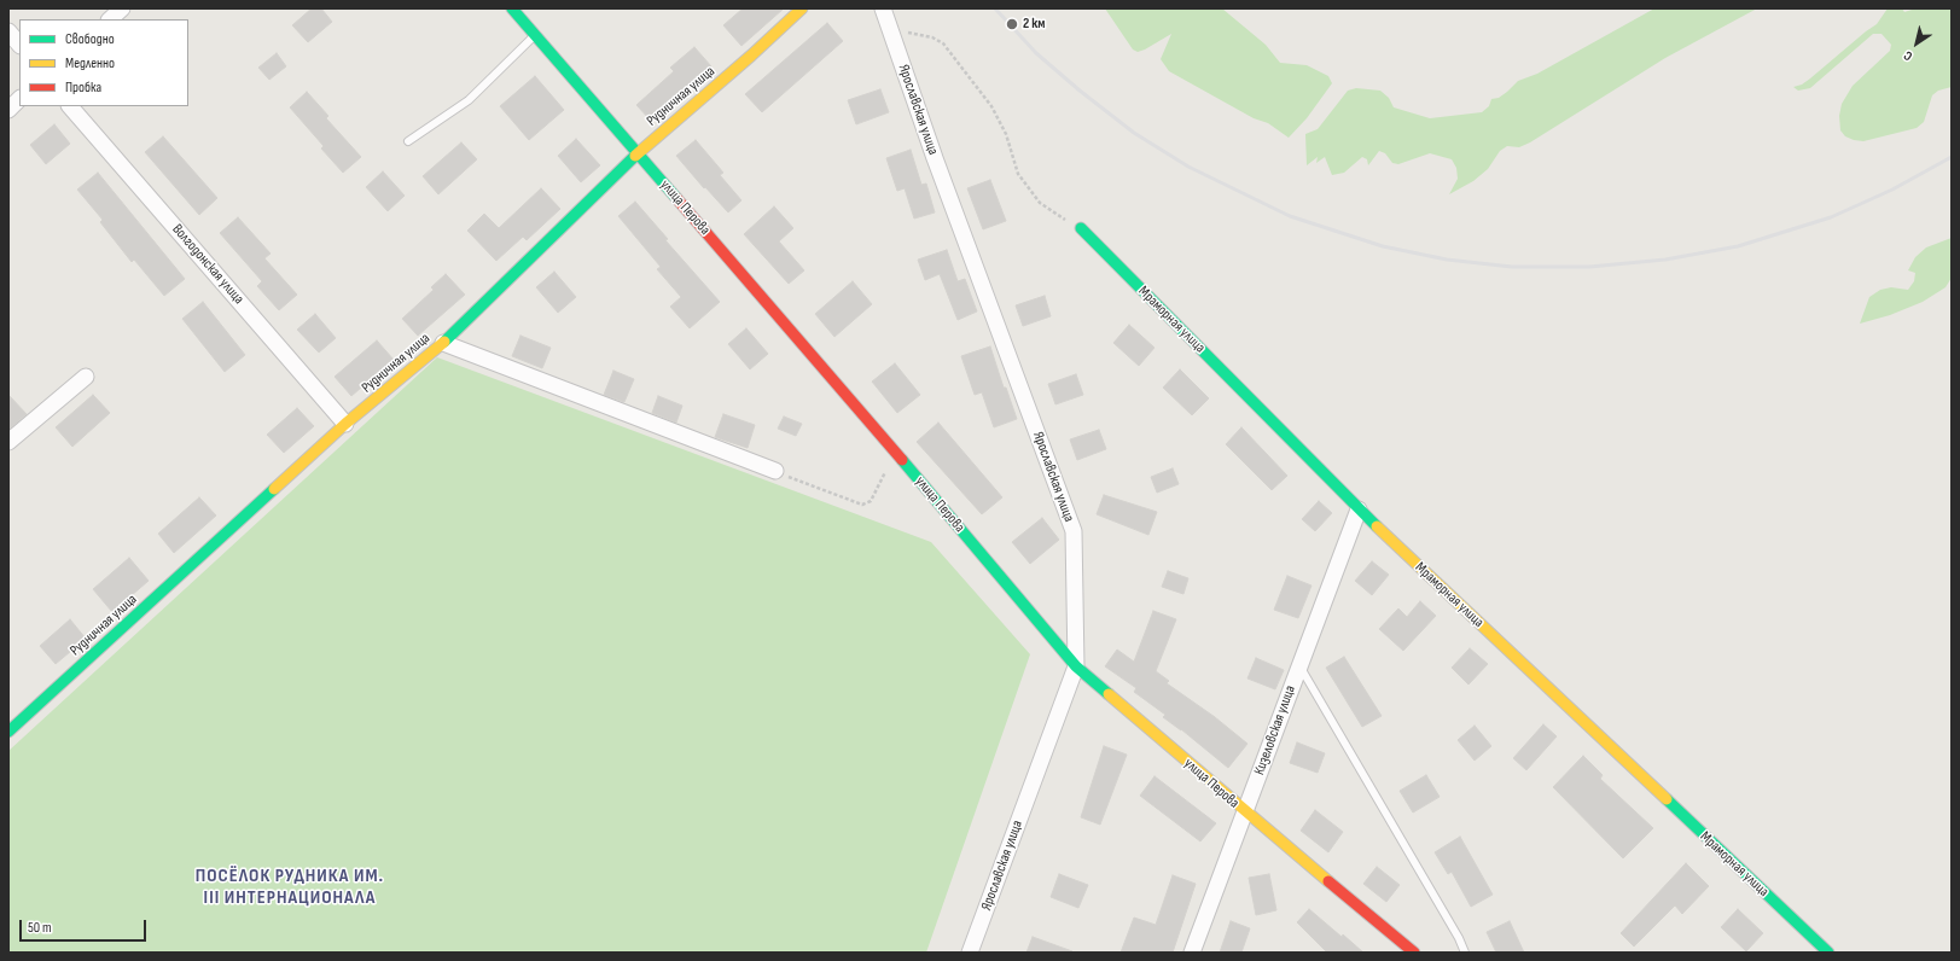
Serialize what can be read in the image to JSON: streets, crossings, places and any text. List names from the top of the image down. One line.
{"streets":{"street":["Рудничная улица","Ярославская улица","улица Перова","Волгодонская улица","Мраморная улица","Кизеловская улица"]},"crossings":[["Рудничная улица","улица Перова"],["Рудничная улица","Волгодонская улица"],["Ярославская улица","улица Перова"],["улица Перова","Кизеловская улица"],["Мраморная улица","Кизеловская улица"]],"districts":["ПОСЁЛОК РУДНИКА ИМ. III ИНТЕРНАЦИОНАЛА"],"places":["2 км"],"legend":["Свободно","Медленно","Пробка"],"scale_bar":"50 m","north":"bottom left"}
